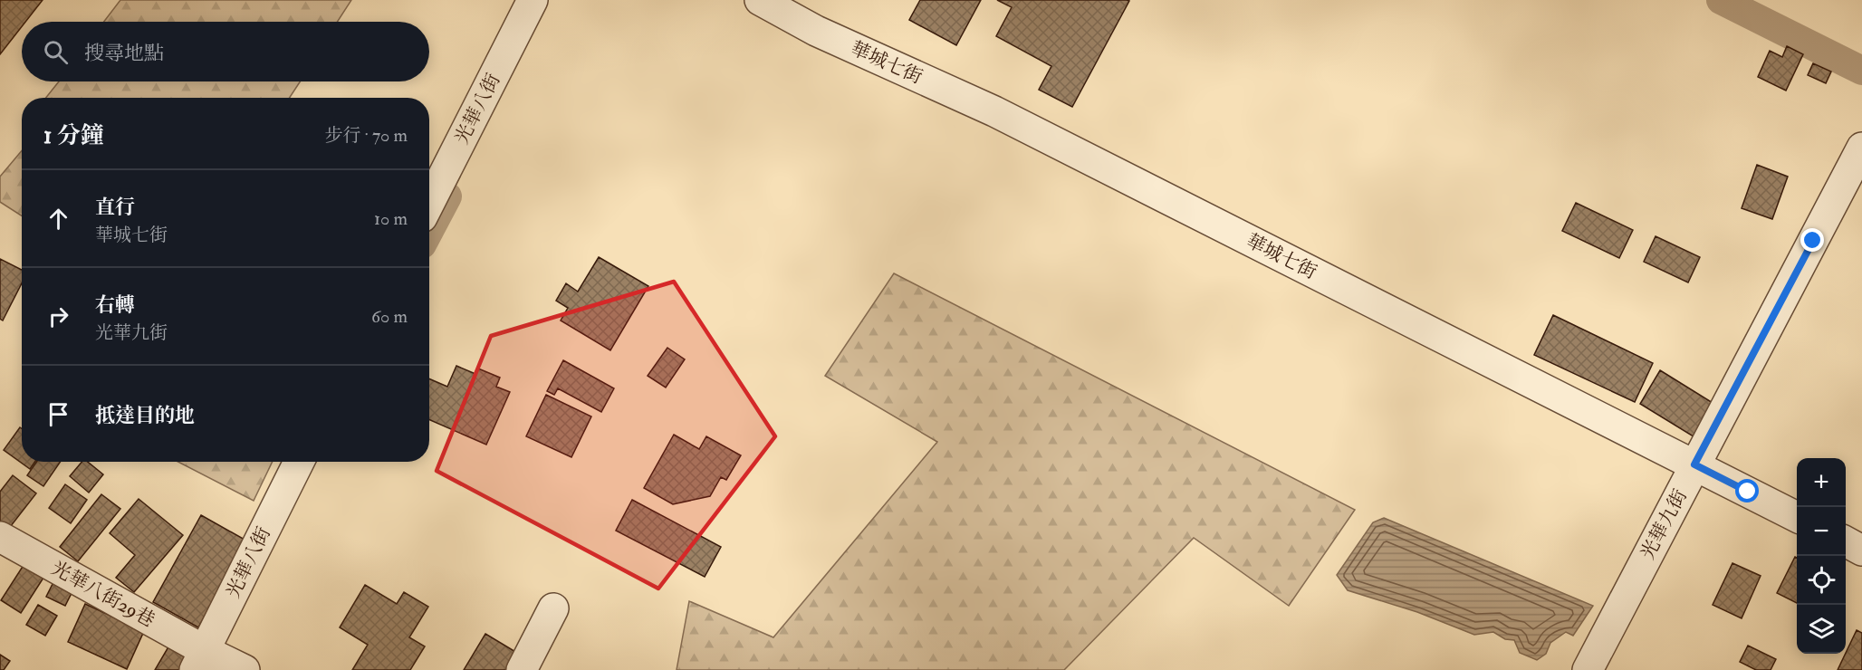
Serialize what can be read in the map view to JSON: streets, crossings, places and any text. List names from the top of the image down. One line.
{"streets":{"street":["華城七街","光華八街","光華九街","光華八街29巷"]},"crossings":[["華城七街","光華九街"],["光華八街","光華八街29巷"]],"page":{"search":"搜尋地點","heading":["1 分鐘","步行 · 70 m"],"list":[["直行","華城七街","10 m"],["右轉","光華九街","60 m"],"抵達目的地"],"map_buttons":["+","−"]}}
